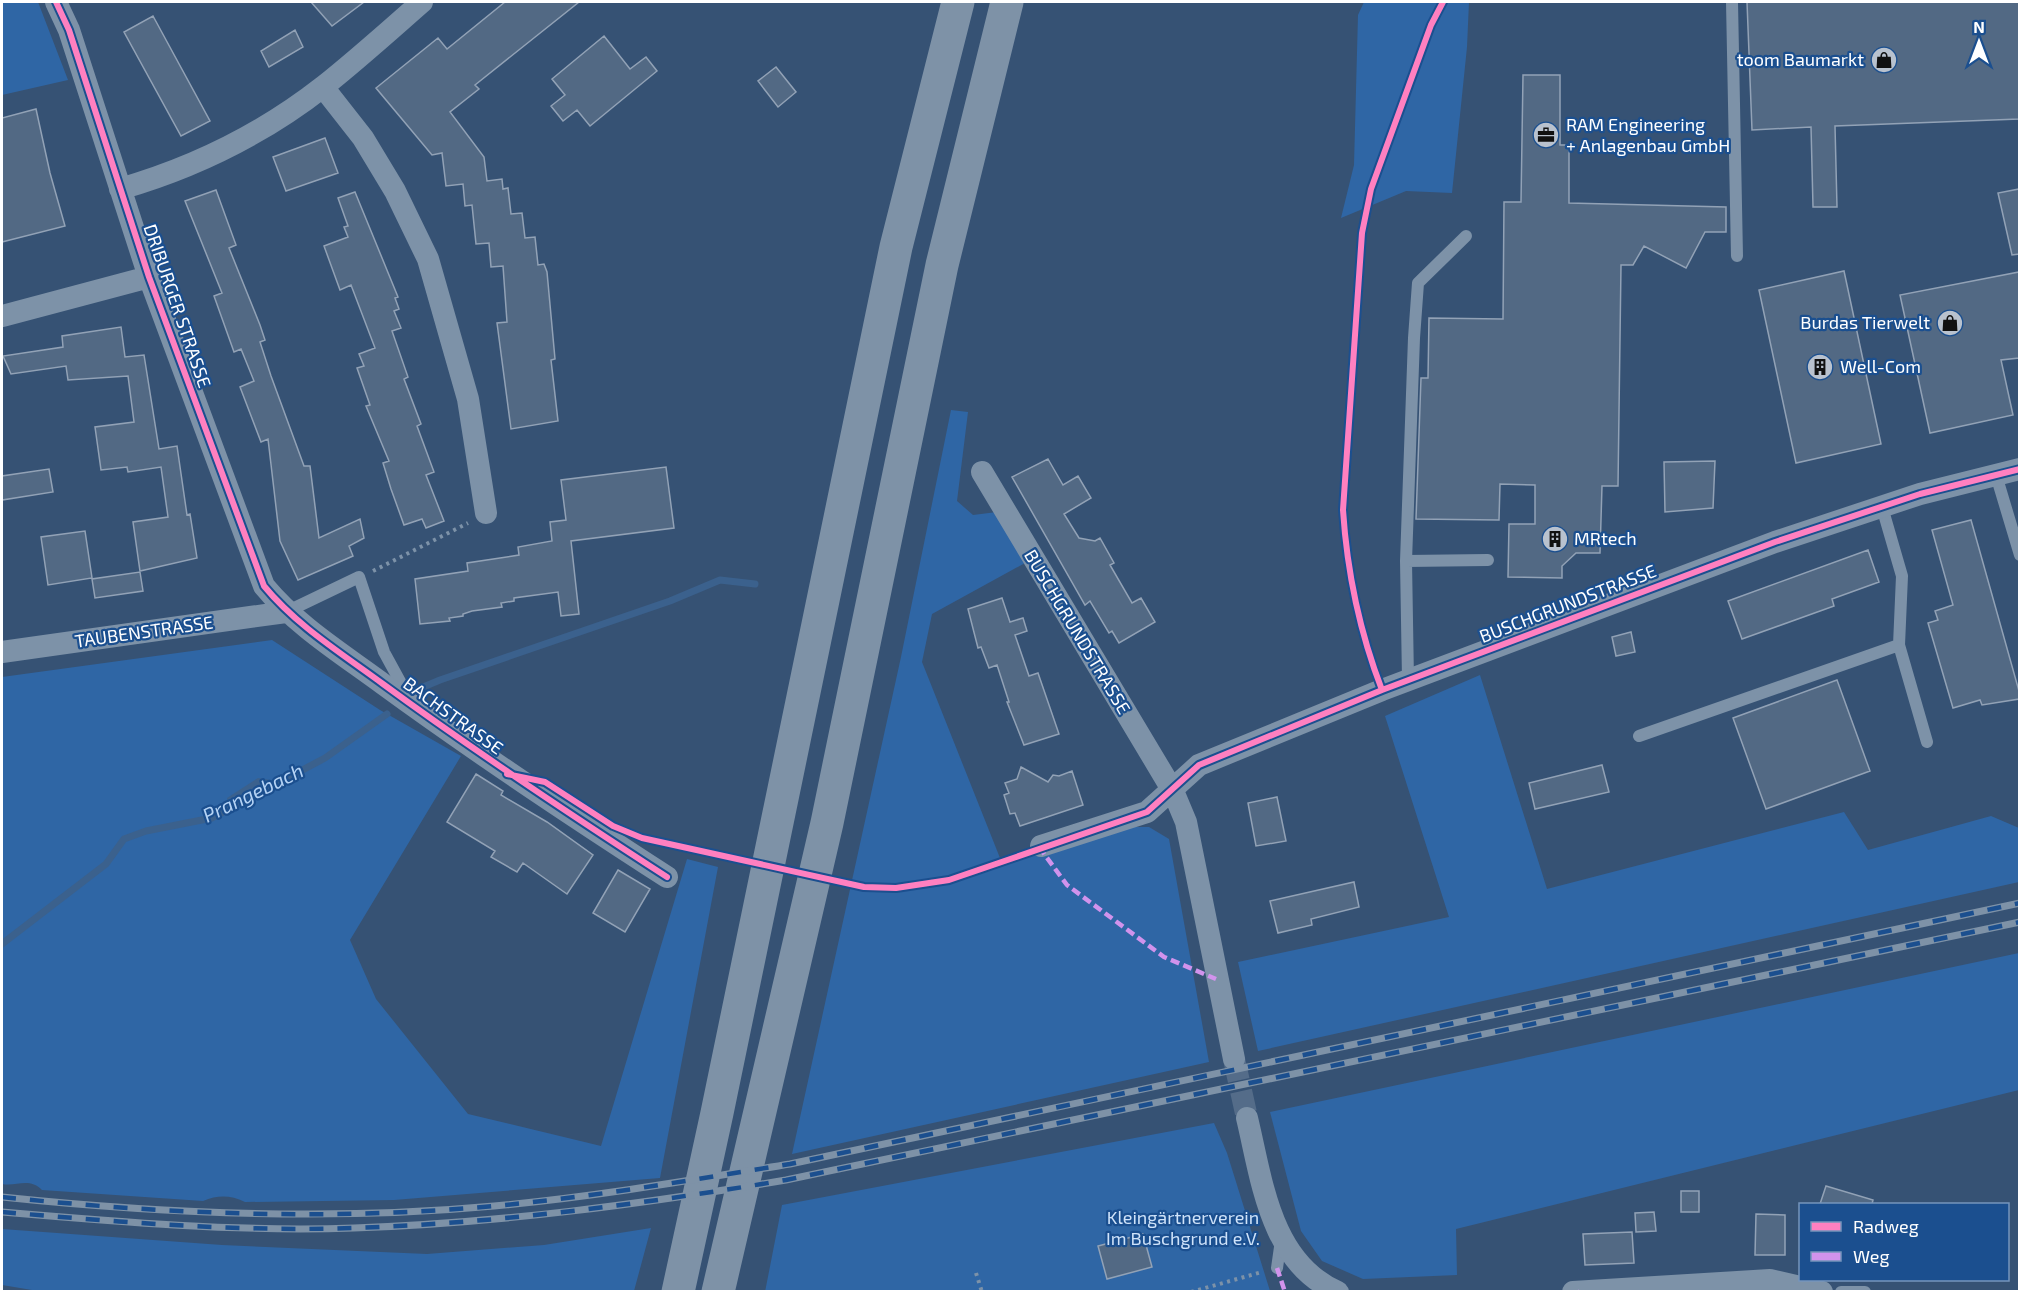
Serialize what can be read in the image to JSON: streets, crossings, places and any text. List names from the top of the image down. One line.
{"streets":{"street":["DRIBURGER STRASSE","BUSCHGRUNDSTRASSE","TAUBENSTRASSE","BACHSTRASSE"]},"crossings":[["DRIBURGER STRASSE","TAUBENSTRASSE"],["DRIBURGER STRASSE","BACHSTRASSE"],["TAUBENSTRASSE","BACHSTRASSE"]],"water":["Prangebach"],"parks":["Kleingärtnerverein Im Buschgrund e.V."],"places":{"shop":["toom Baumarkt","Burdas Tierwelt"],"office":["RAM Engineering + Anlagenbau GmbH"],"building":["Well-Com","MRtech"]},"legend":["Radweg","Weg"],"north":"top"}
